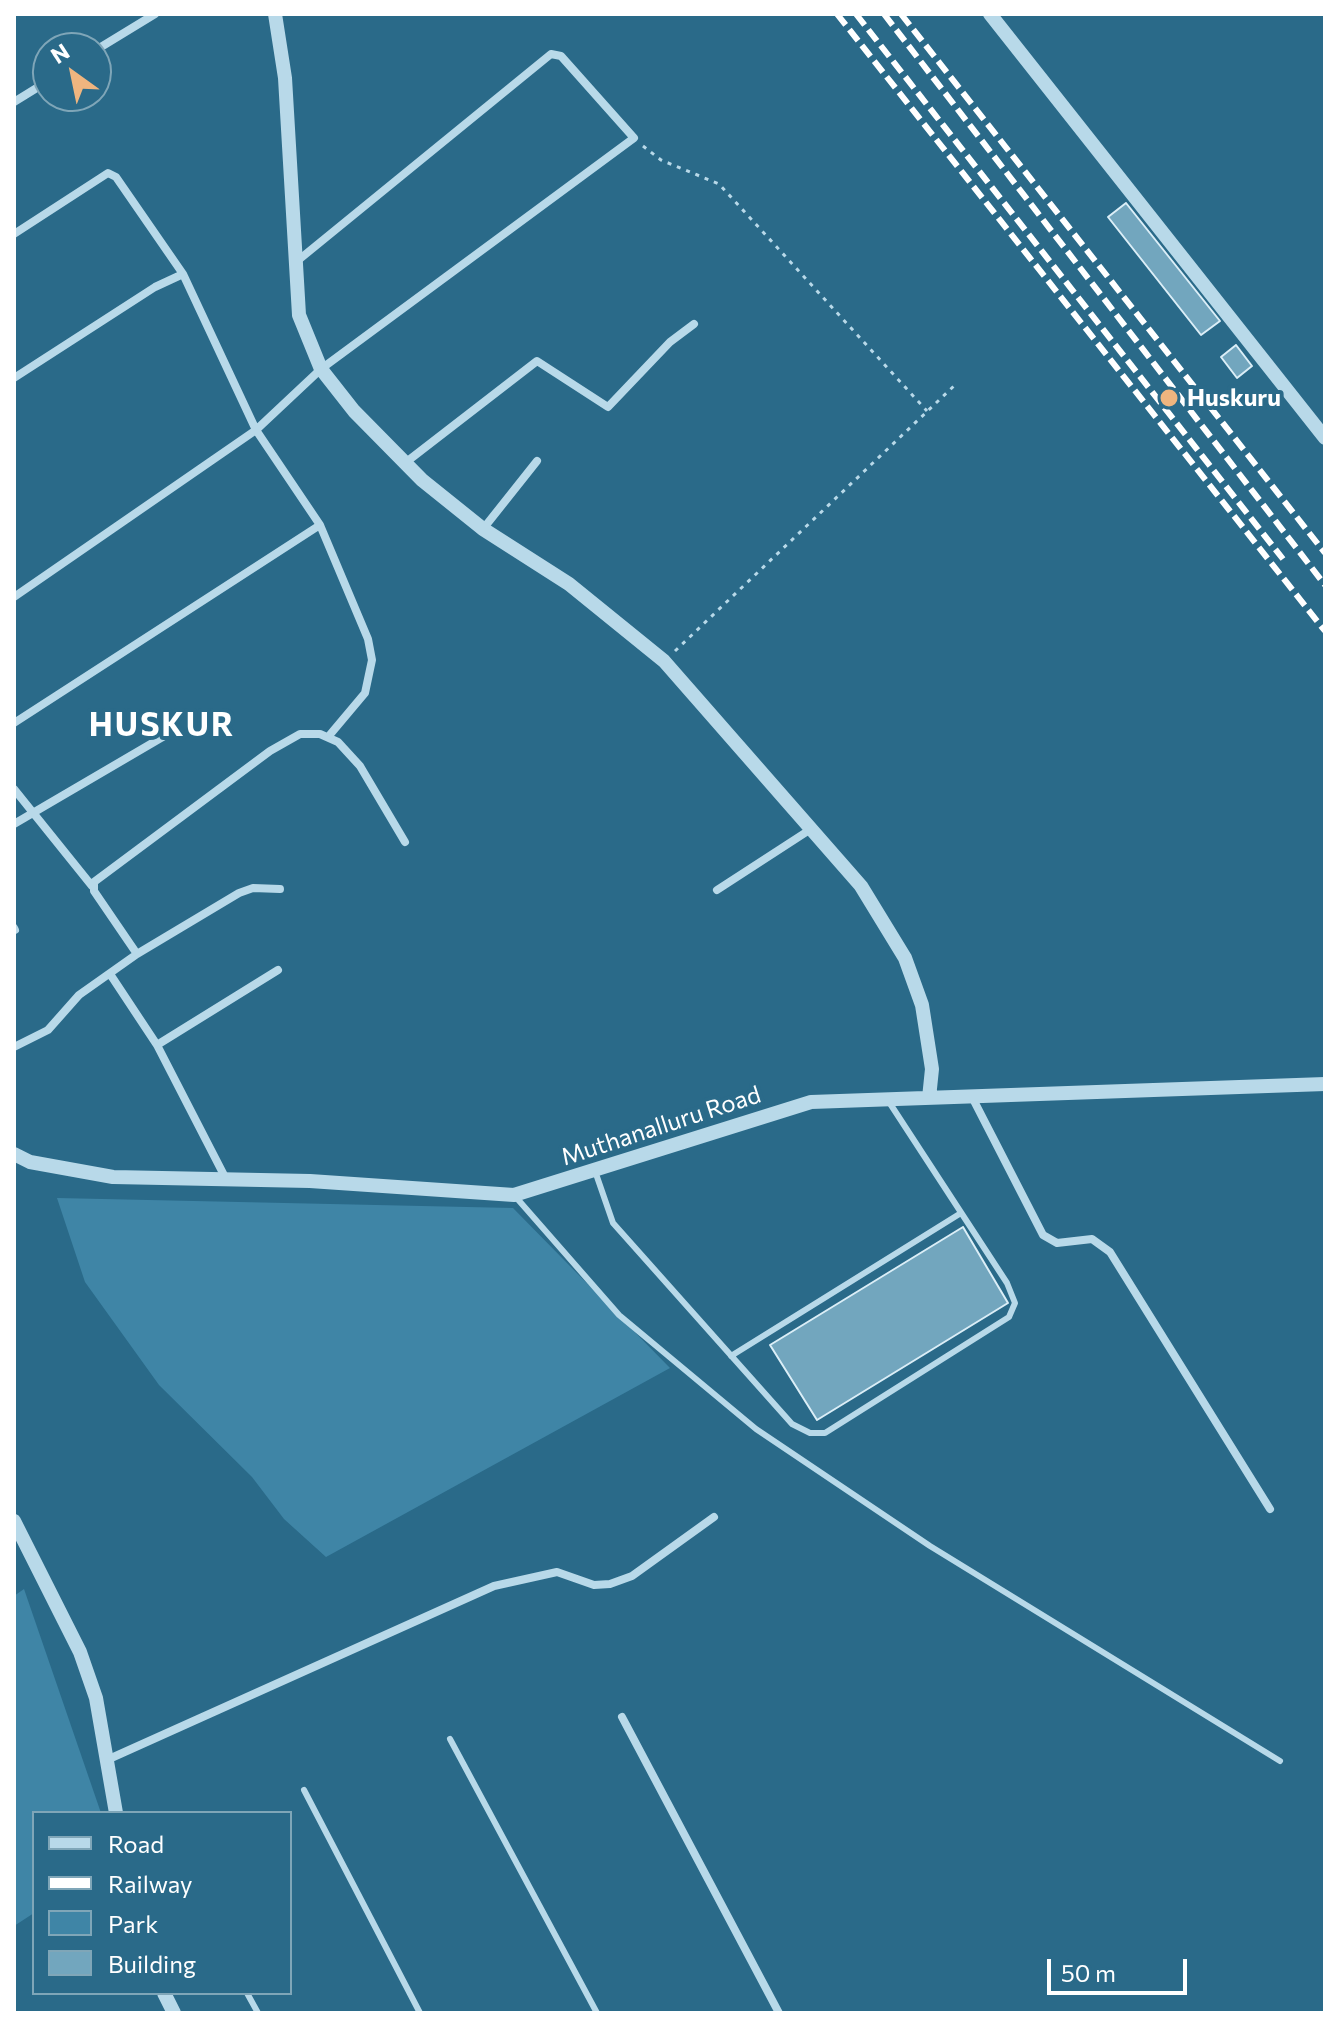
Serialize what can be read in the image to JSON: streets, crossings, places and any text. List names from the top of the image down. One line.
{"streets":{"street":["Muthanalluru Road"]},"districts":["HUSKUR"],"places":["Huskuru"],"legend":["Road","Railway","Park","Building"],"scale_bar":"50 m","north":"top left"}
